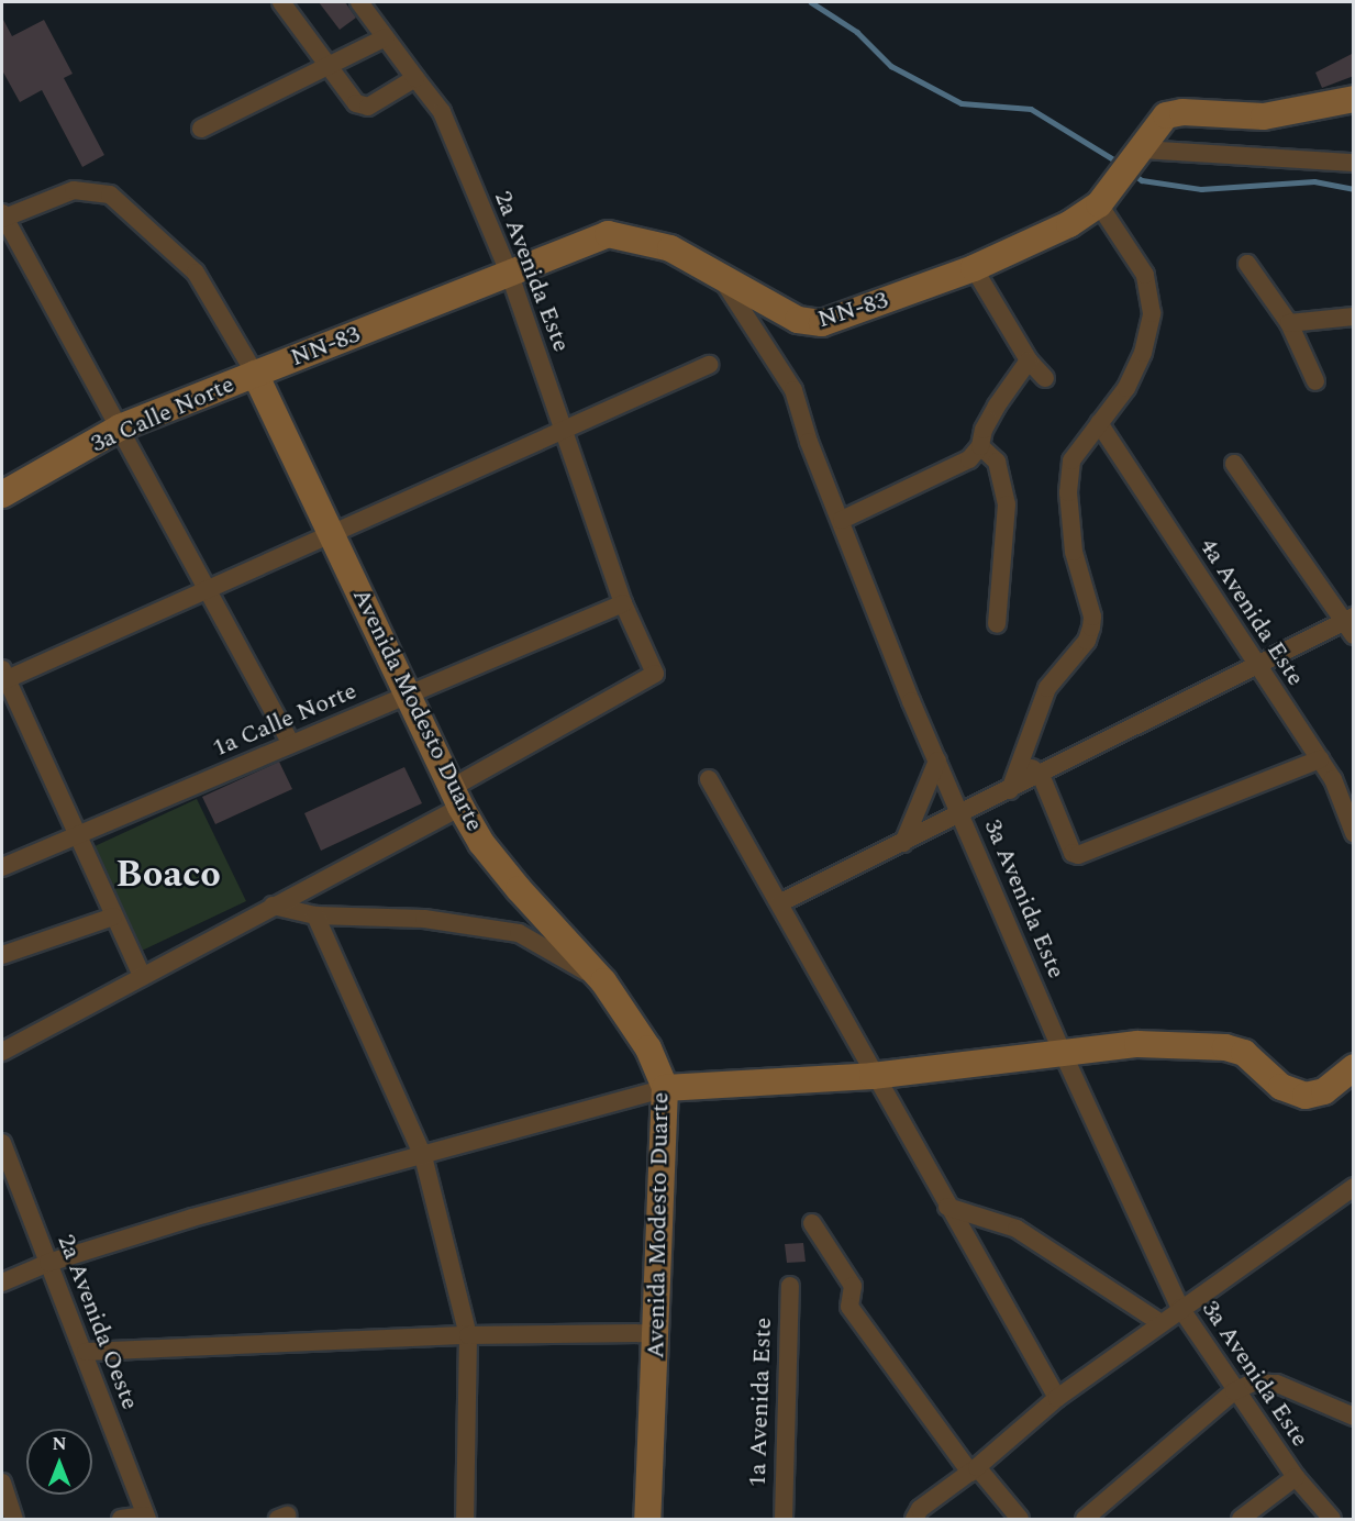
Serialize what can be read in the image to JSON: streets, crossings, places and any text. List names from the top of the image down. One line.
{"streets":{"main road":["NN-83","3a Calle Norte","Avenida Modesto Duarte"],"street":["2a Avenida Este","4a Avenida Este","1a Calle Norte","3a Avenida Este","2a Avenida Oeste","1a Avenida Este"]},"crossings":[["2a Avenida Este","NN-83"],["2a Avenida Este","Avenida Modesto Duarte"],["2a Avenida Este","1a Calle Norte"],["NN-83","3a Calle Norte"],["NN-83","Avenida Modesto Duarte"],["NN-83","3a Avenida Este"],["3a Calle Norte","Avenida Modesto Duarte"],["Avenida Modesto Duarte","1a Calle Norte"]],"districts":["Boaco"],"north":"top"}
